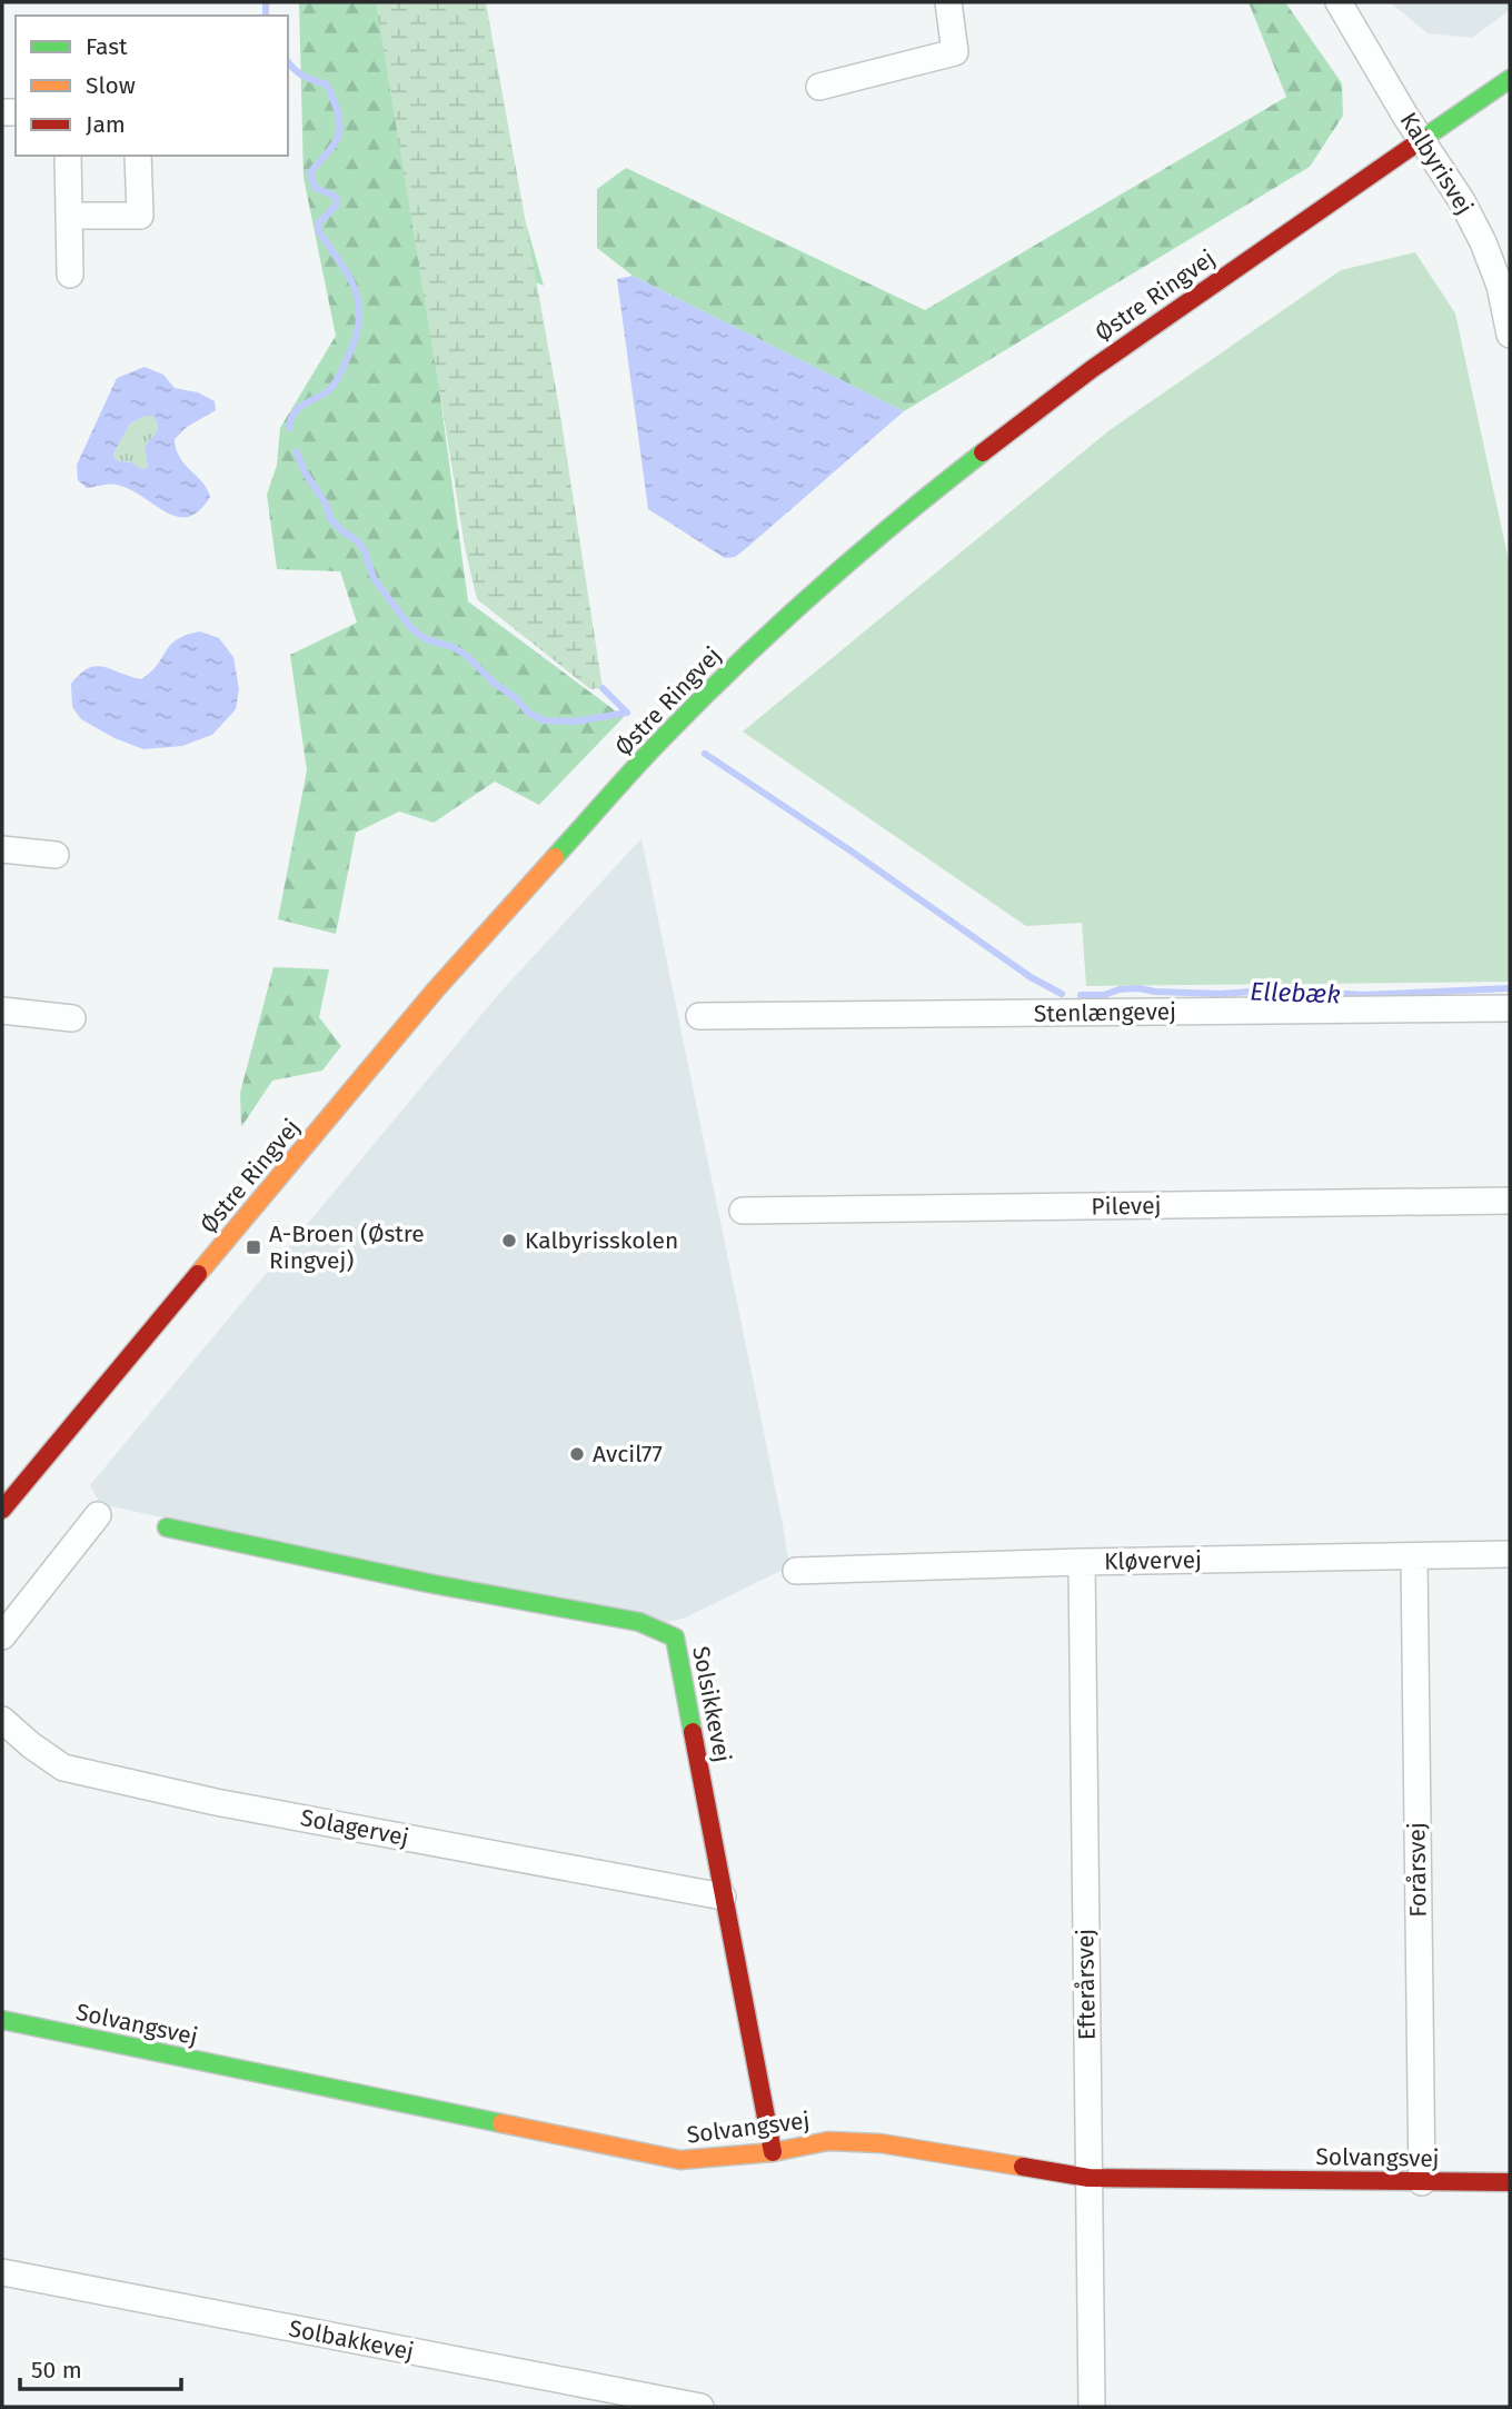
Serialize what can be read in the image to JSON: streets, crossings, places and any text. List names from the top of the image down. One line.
{"streets":{"street":["Kalbyrisvej","Østre Ringvej","Stenlængevej","Pilevej","Kløvervej","Solsikkevej","Solagervej","Forårsvej","Efterårsvej","Solvangsvej","Solbakkevej"]},"crossings":[["Kalbyrisvej","Østre Ringvej"],["Kløvervej","Forårsvej"],["Kløvervej","Efterårsvej"],["Solsikkevej","Solagervej"],["Solsikkevej","Solvangsvej"],["Forårsvej","Solvangsvej"],["Efterårsvej","Solvangsvej"]],"water":["Ellebæk"],"places":{"other":["Kalbyrisskolen","Avcil77"],"transit":["A-Broen (Østre Ringvej)"]},"legend":["Fast","Slow","Jam"],"scale_bar":"50 m"}
